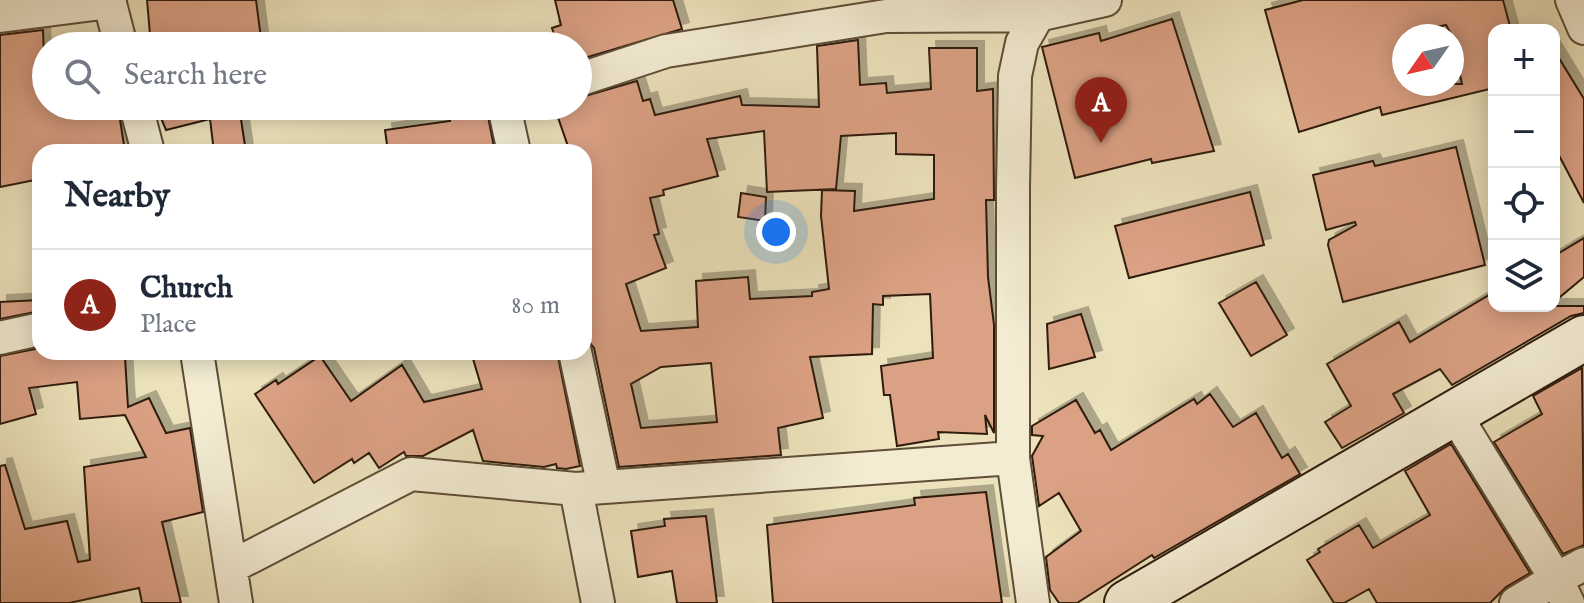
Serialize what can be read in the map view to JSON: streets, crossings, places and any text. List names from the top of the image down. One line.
{"north":"bottom left","page":{"map_buttons":["+","−"],"search":"Search here","pins":"A","heading":"Nearby","list":[{"mark":"A","name":"Church","note":"Place","value":"80 m"}]}}
